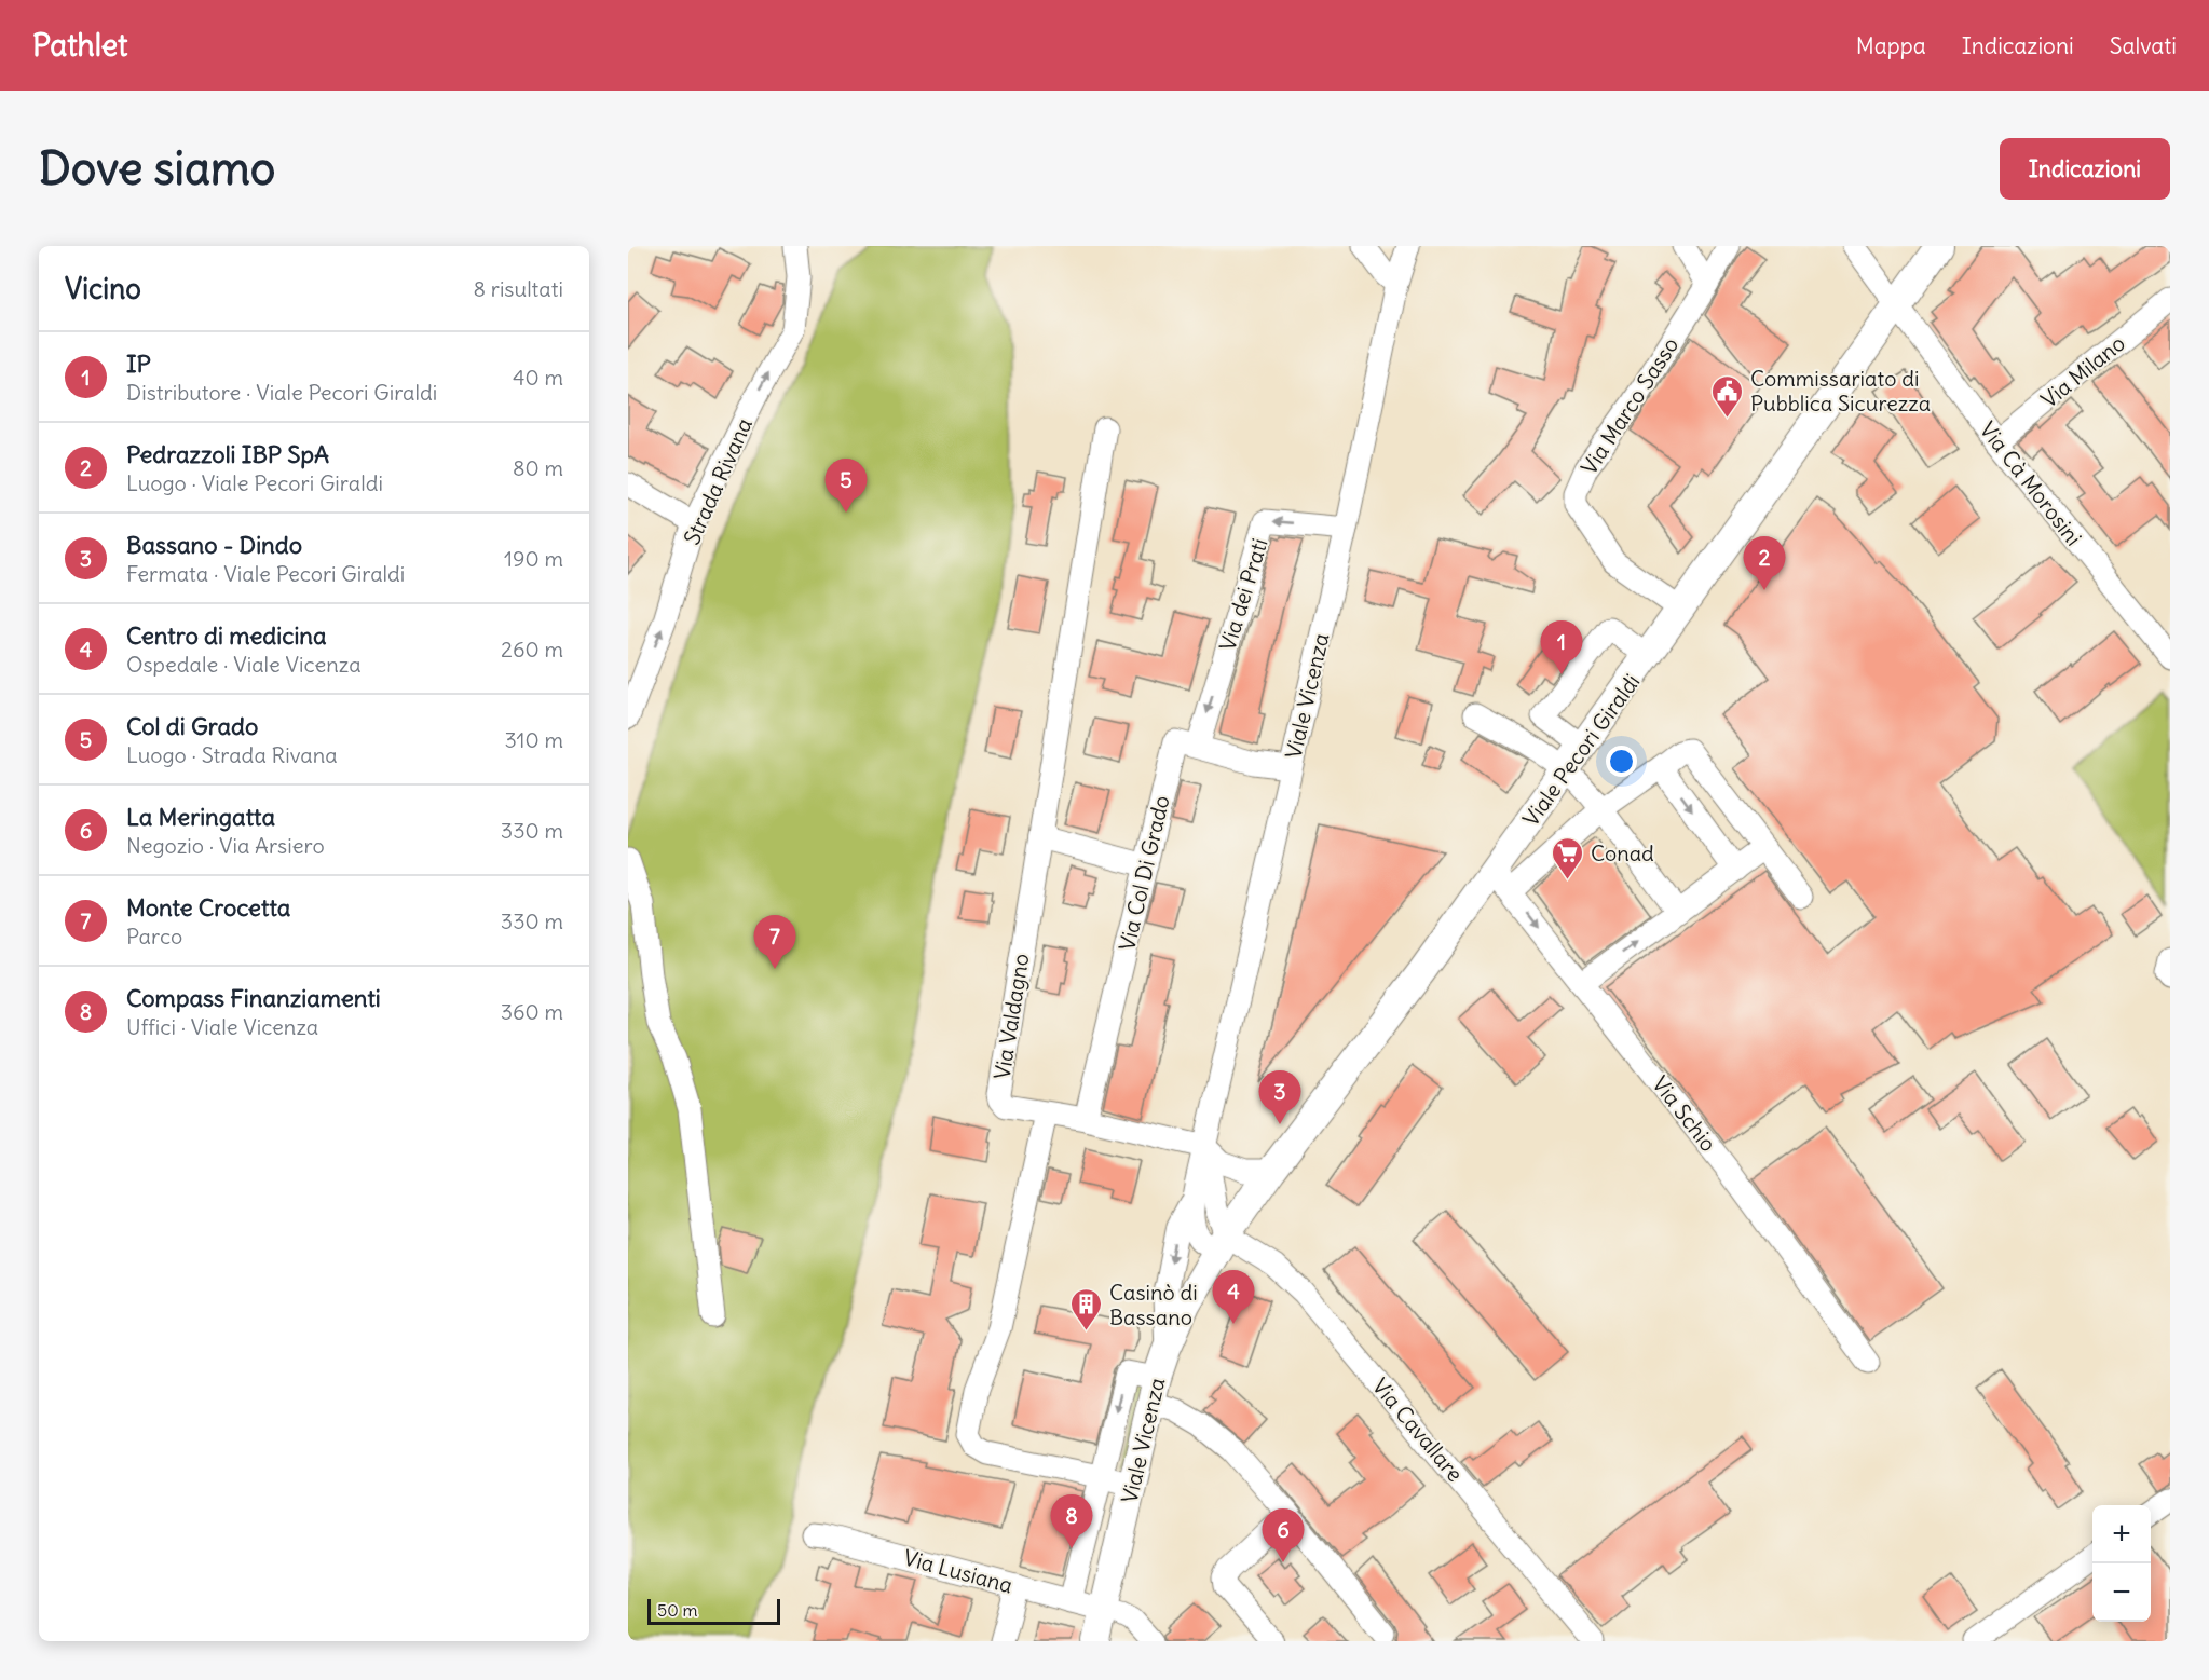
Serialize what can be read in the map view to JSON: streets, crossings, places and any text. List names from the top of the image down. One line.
{"streets":{"main road":["Viale Vicenza","Viale Pecori Giraldi"],"street":["Via Milano","Via Marco Sasso","Strada Rivana","Via Cà Morosini","Via dei Prati","Via Col Di Grado","Via Valdagno","Via Schio","Via Cavallare","Via Lusiana"]},"crossings":[["Via Milano","Via Cà Morosini"],["Via Marco Sasso","Viale Pecori Giraldi"],["Via Cà Morosini","Viale Pecori Giraldi"],["Via dei Prati","Viale Vicenza"],["Via dei Prati","Via Col Di Grado"],["Viale Vicenza","Viale Pecori Giraldi"],["Viale Vicenza","Via Col Di Grado"],["Viale Vicenza","Via Valdagno"],["Viale Vicenza","Via Cavallare"],["Viale Vicenza","Via Lusiana"],["Viale Pecori Giraldi","Via Schio"],["Viale Pecori Giraldi","Via Cavallare"],["Via Col Di Grado","Via Valdagno"]],"one_way":["Strada Rivana","Via dei Prati"],"places":{"public building":["Commissariato di Pubblica Sicurezza"],"supermarket":["Conad"],"building":["Casinò di Bassano"]},"scale_bar":"50 m","page":{"header":"Pathlet","nav":["Mappa","Indicazioni","Salvati"],"buttons":"Indicazioni","title":"Dove siamo","heading":["Vicino","8 risultati"],"list":[{"mark":"1","name":"IP","note":"Distributore · Viale Pecori Giraldi","value":"40 m"},{"mark":"2","name":"Pedrazzoli IBP SpA","note":"Luogo · Viale Pecori Giraldi","value":"80 m"},{"mark":"3","name":"Bassano - Dindo","note":"Fermata · Viale Pecori Giraldi","value":"190 m"},{"mark":"4","name":"Centro di medicina","note":"Ospedale · Viale Vicenza","value":"260 m"},{"mark":"5","name":"Col di Grado","note":"Luogo · Strada Rivana","value":"310 m"},{"mark":"6","name":"La Meringatta","note":"Negozio · Via Arsiero","value":"330 m"},{"mark":"7","name":"Monte Crocetta","note":"Parco","value":"330 m"},{"mark":"8","name":"Compass Finanziamenti","note":"Uffici · Viale Vicenza","value":"360 m"}],"pins":["5","2","1","7","3","4","8","6"],"map_buttons":["+","−"],"scale":"50 m"}}
